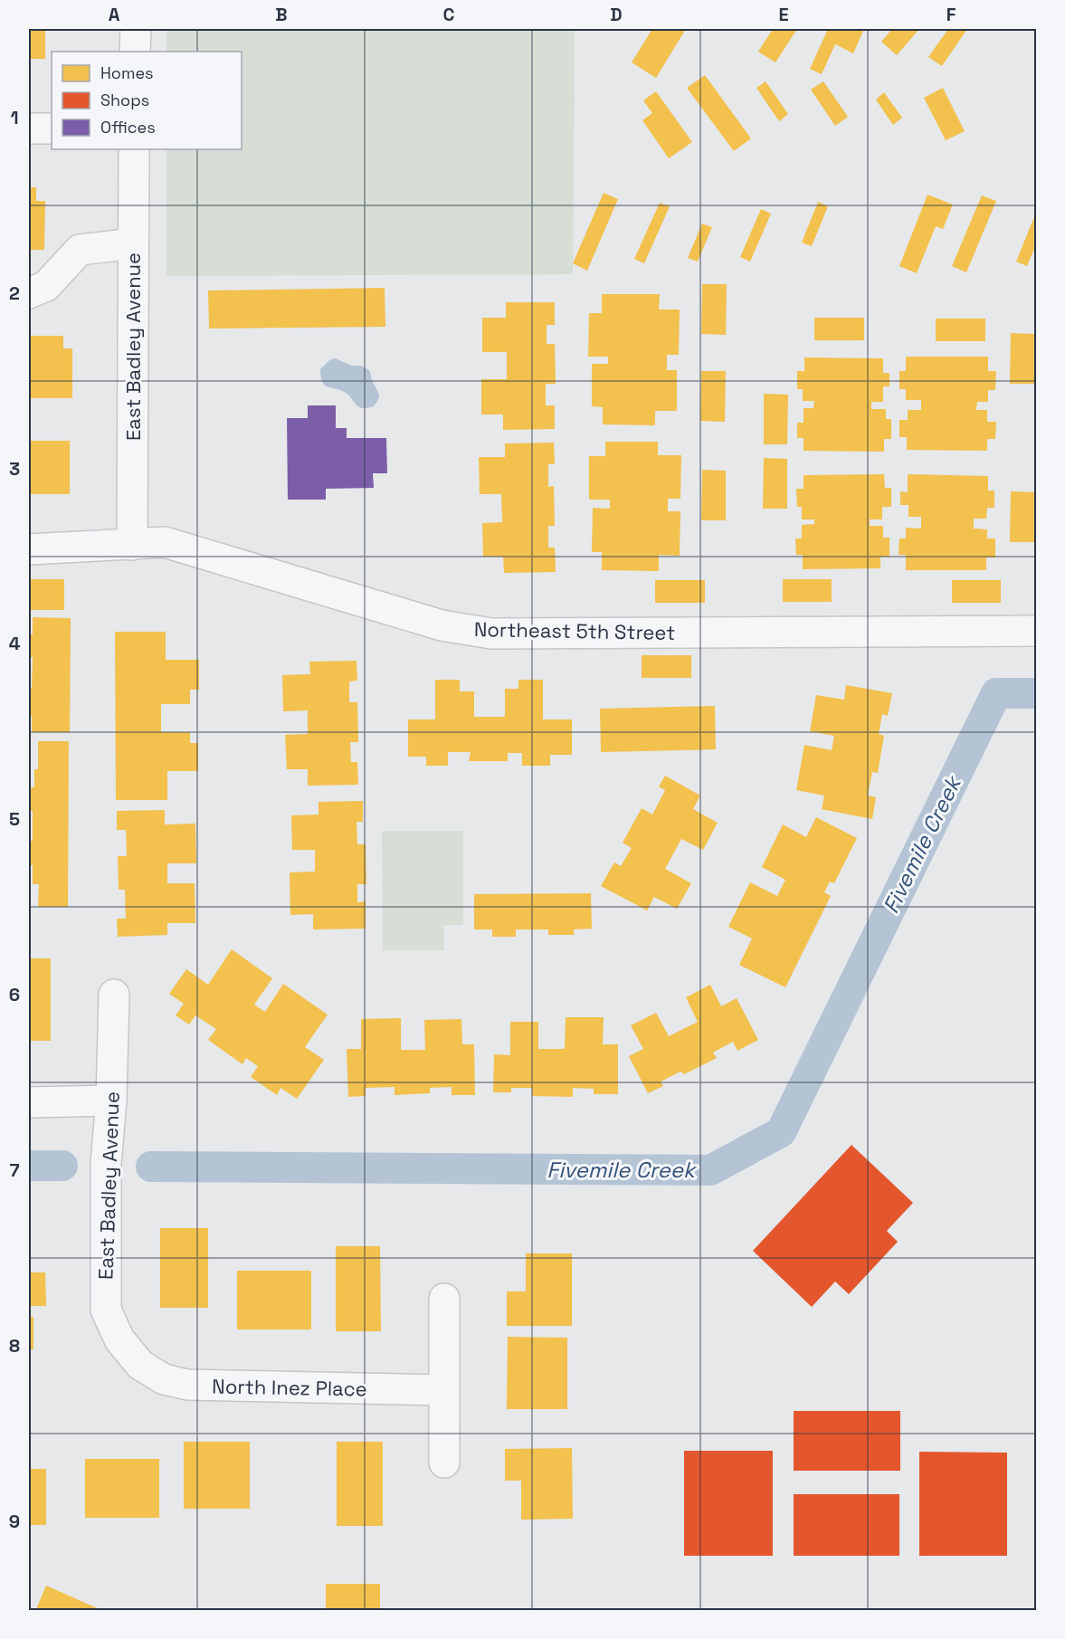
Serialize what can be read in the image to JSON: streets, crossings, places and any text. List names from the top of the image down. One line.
{"streets":{"street":["East Badley Avenue","Northeast 5th Street","North Inez Place"]},"crossings":[["East Badley Avenue","Northeast 5th Street"],["East Badley Avenue","North Inez Place"]],"water":["Fivemile Creek"],"legend":["Homes","Shops","Offices"],"grid":{"columns":["A","B","C","D","E","F"],"rows":["1","2","3","4","5","6","7","8","9"]}}
